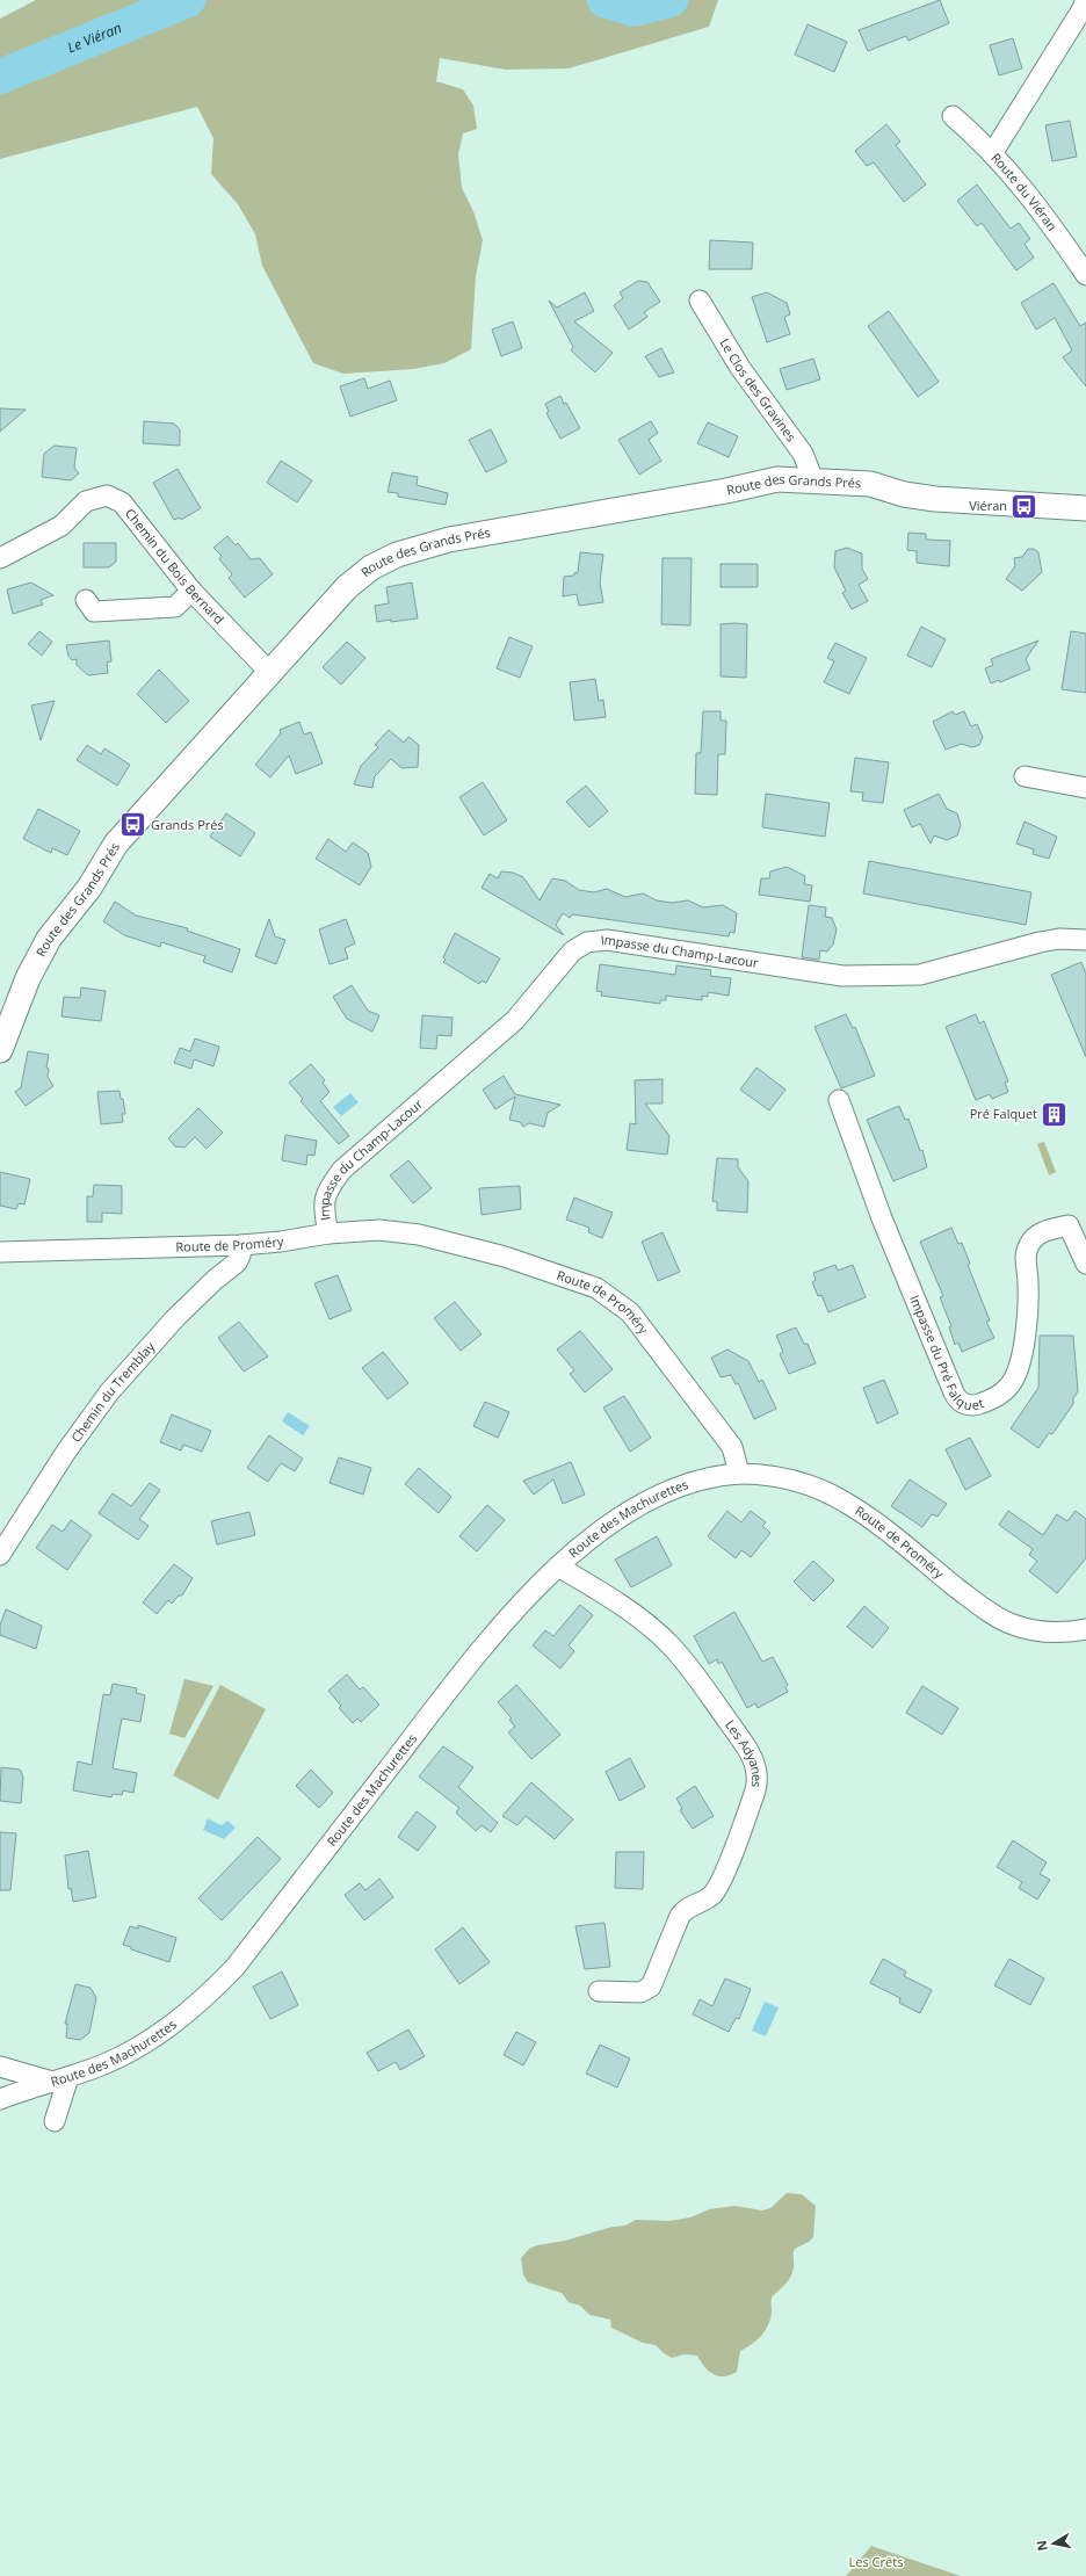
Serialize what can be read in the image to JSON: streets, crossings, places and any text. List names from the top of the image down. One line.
{"streets":{"street":["Route du Viéran","Le Clos des Gravines","Route des Grands Prés","Chemin du Bois Bernard","Impasse du Champ-Lacour","Route de Proméry","Impasse du Pré Falquet","Chemin du Tremblay","Route des Machurettes","Les Adyanes"]},"crossings":[["Le Clos des Gravines","Route des Grands Prés"],["Route des Grands Prés","Chemin du Bois Bernard"],["Impasse du Champ-Lacour","Route de Proméry"],["Route de Proméry","Chemin du Tremblay"],["Route de Proméry","Route des Machurettes"],["Route des Machurettes","Les Adyanes"]],"water":["Le Viéran"],"parks":["Les Crêts"],"places":{"bus stop":["Viéran","Grands Prés"],"building":["Pré Falquet"]},"north":"left"}
